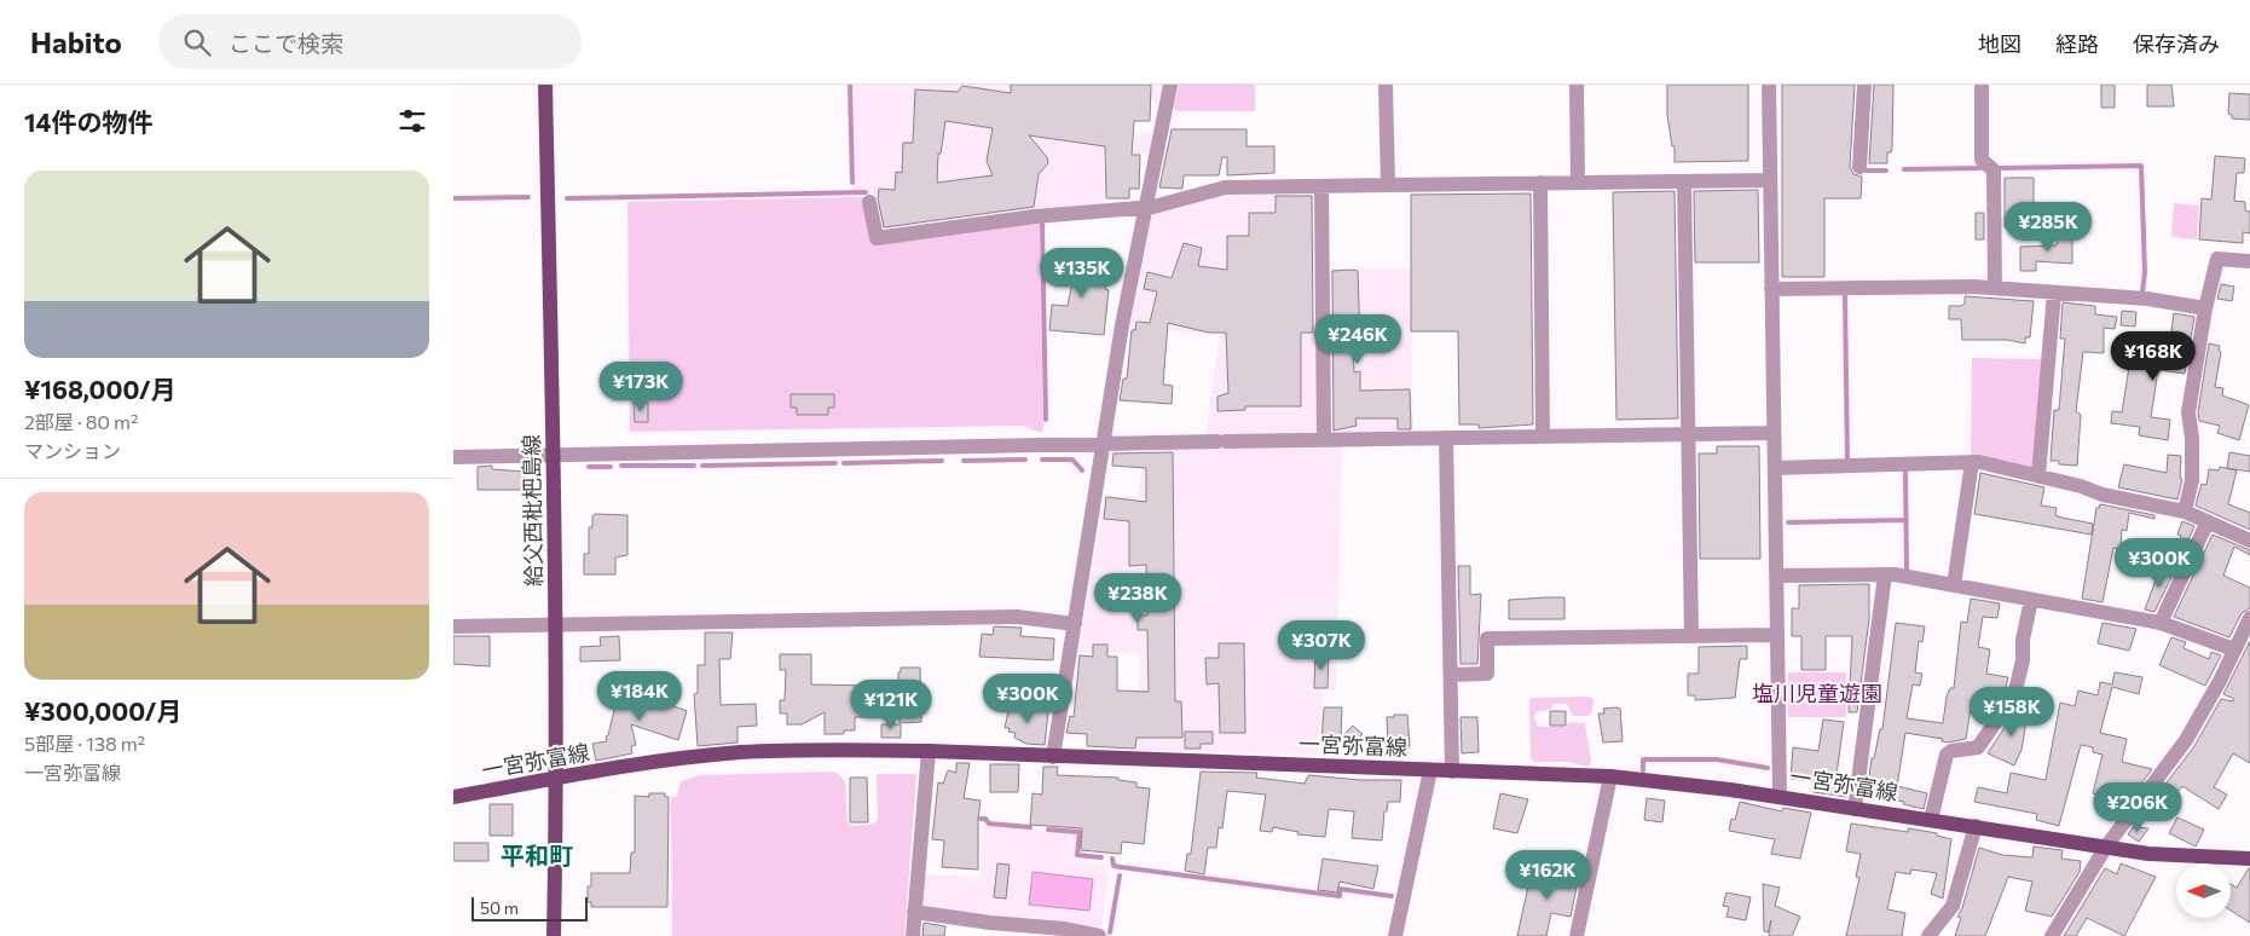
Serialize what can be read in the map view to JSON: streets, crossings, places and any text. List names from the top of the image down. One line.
{"streets":{"main road":["給父西枇杷島線","一宮弥富線"]},"crossings":[["給父西枇杷島線","一宮弥富線"]],"districts":["平和町"],"parks":["塩川児童遊園"],"scale_bar":"50 m","north":"left","page":{"header":"Habito","search":"ここで検索","nav":["地図","経路","保存済み"],"heading":"14件の物件","list":[{"name":"¥168,000/月","note":"2部屋 · 80 m² · マンション"},{"name":"¥300,000/月","note":"5部屋 · 138 m² · 一宮弥富線"}],"price":["¥285K","¥135K","¥246K","¥168K","¥173K","¥300K","¥238K","¥307K","¥184K","¥300K","¥121K","¥158K","¥206K","¥162K"],"scale":"50 m"}}
